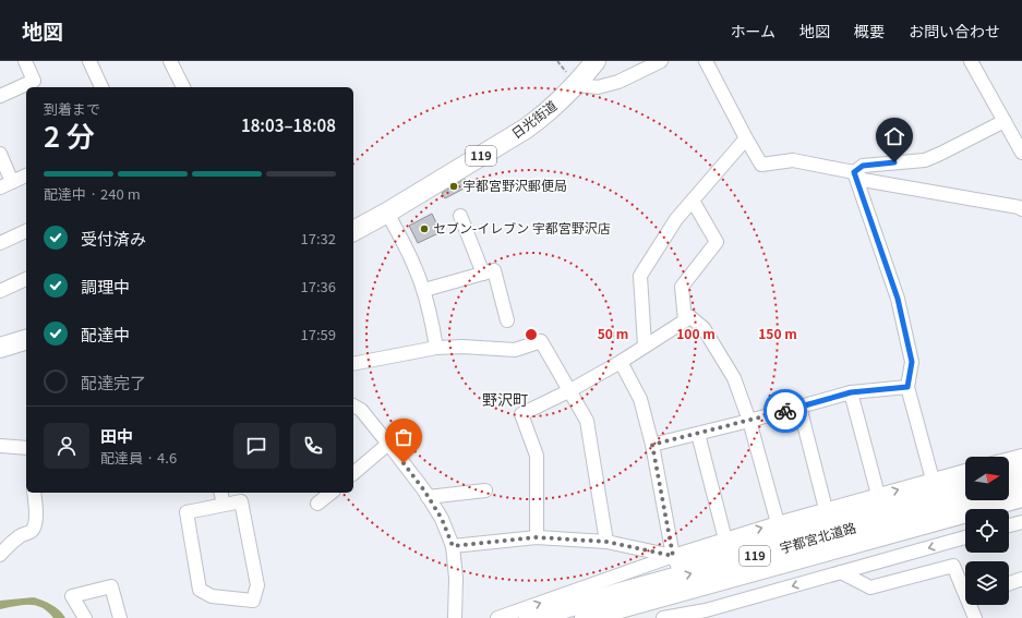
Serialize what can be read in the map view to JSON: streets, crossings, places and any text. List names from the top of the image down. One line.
{"streets":{"highway":["日光街道","119","宇都宮北道路"]},"districts":["野沢町"],"places":["宇都宮野沢郵便局","セブン-イレブン 宇都宮野沢店"],"north":"right","page":{"header":"地図","nav":["ホーム","地図","概要","お問い合わせ"],"heading":["2 分","到着まで","18:03–18:08"],"panel":["田中","配達員 · 4.6"],"bar":"配達中 · 240 m","list":[["受付済み","17:32"],["調理中","17:36"],["配達中","17:59"],"配達完了"]},"rings":["50 m","100 m","150 m"]}
